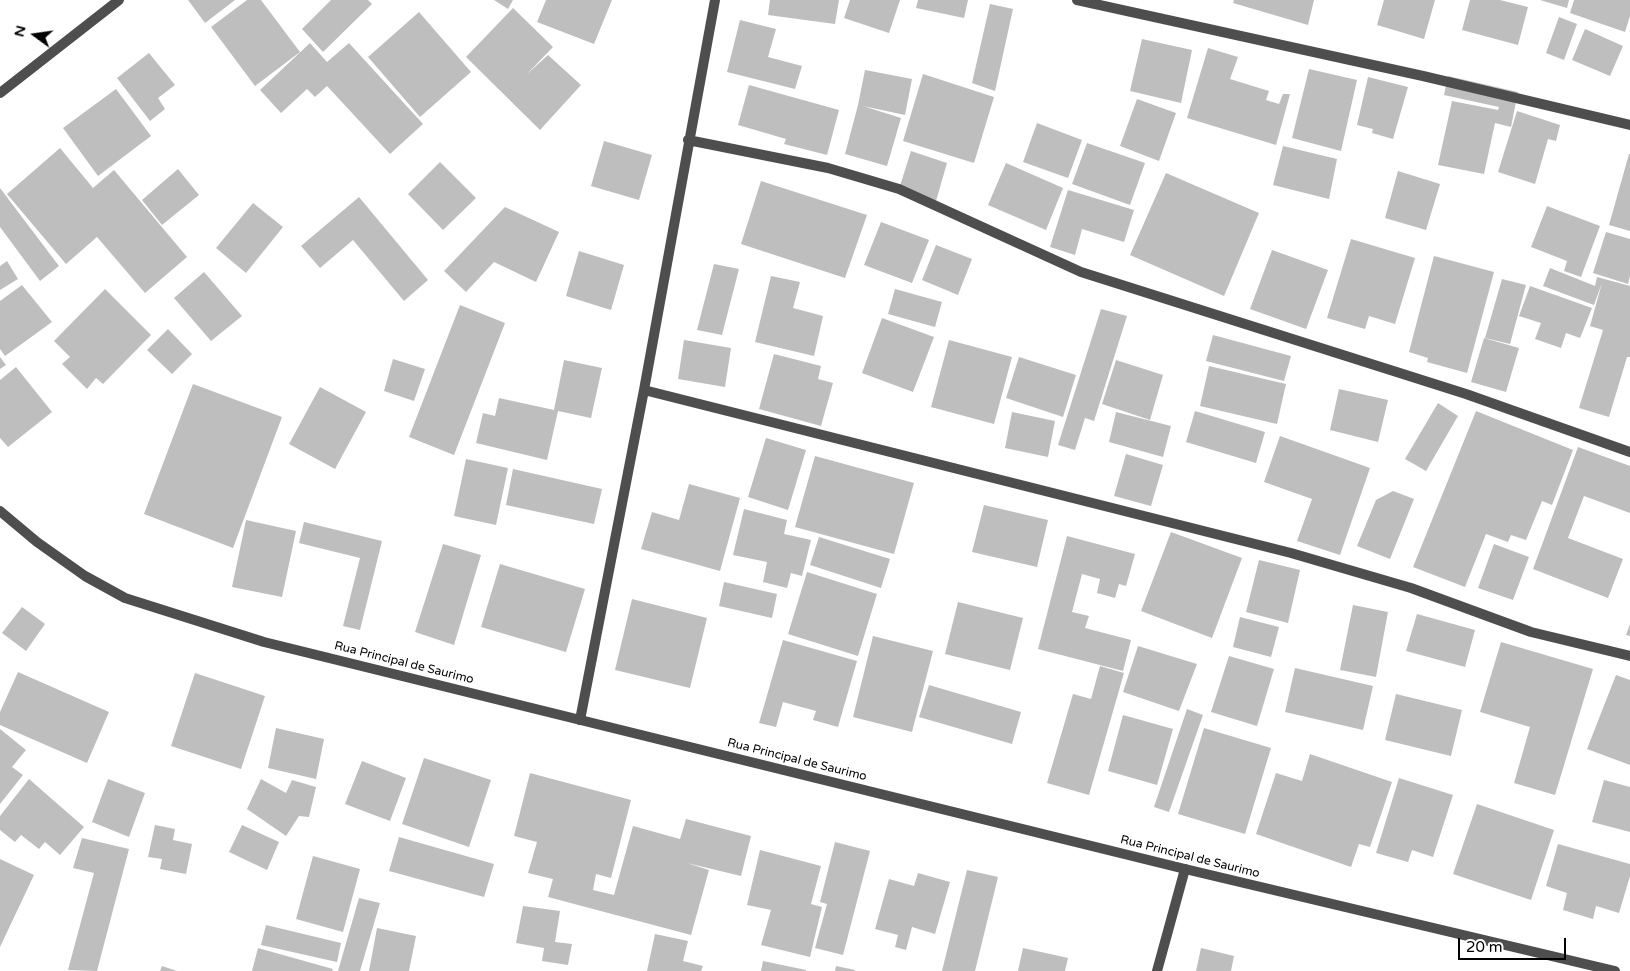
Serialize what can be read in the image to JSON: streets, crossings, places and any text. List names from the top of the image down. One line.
{"streets":{"street":["Rua Principal de Saurimo"]},"scale_bar":"20 m","north":"left"}
